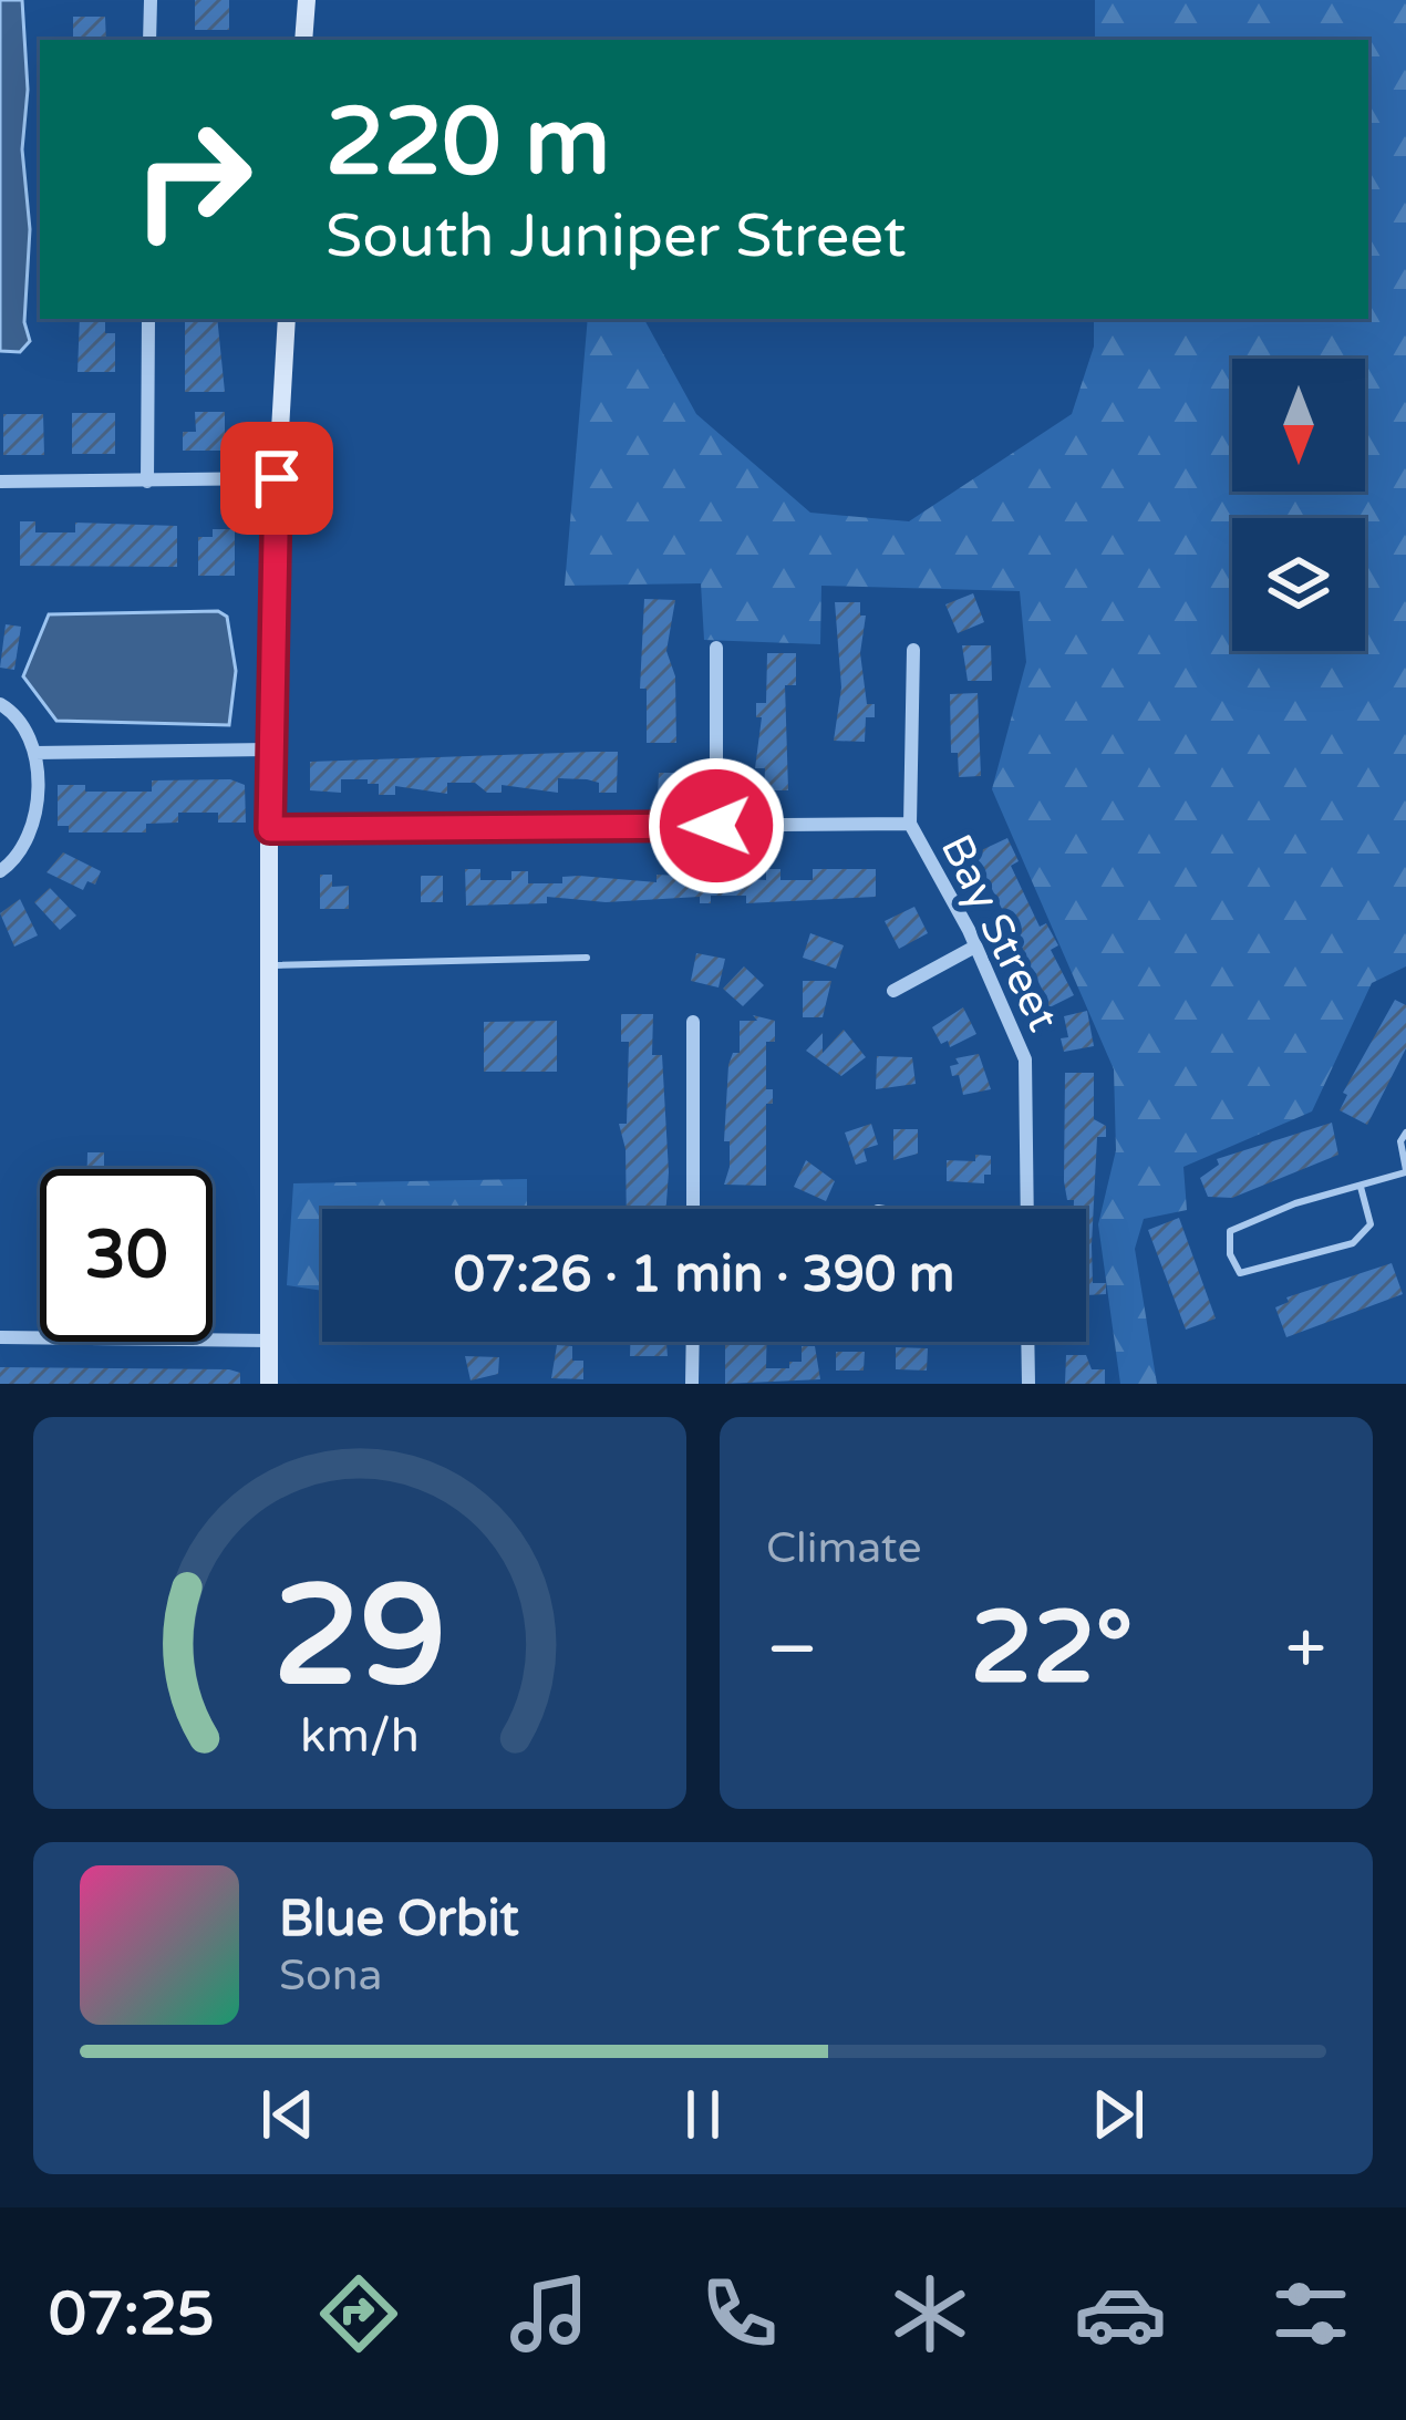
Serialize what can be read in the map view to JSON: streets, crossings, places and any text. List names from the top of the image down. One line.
{"streets":{"street":["Bay Street"]},"north":"bottom","page":{"turn":["220 m","South Juniper Street"],"limit":"30","trip":"07:26 · 1 min · 390 m","tile":"Climate","heat":["−","22°","+"],"song":["Blue Orbit","Sona"],"tabs":"07:25","gauge":["29","km/h"]}}
